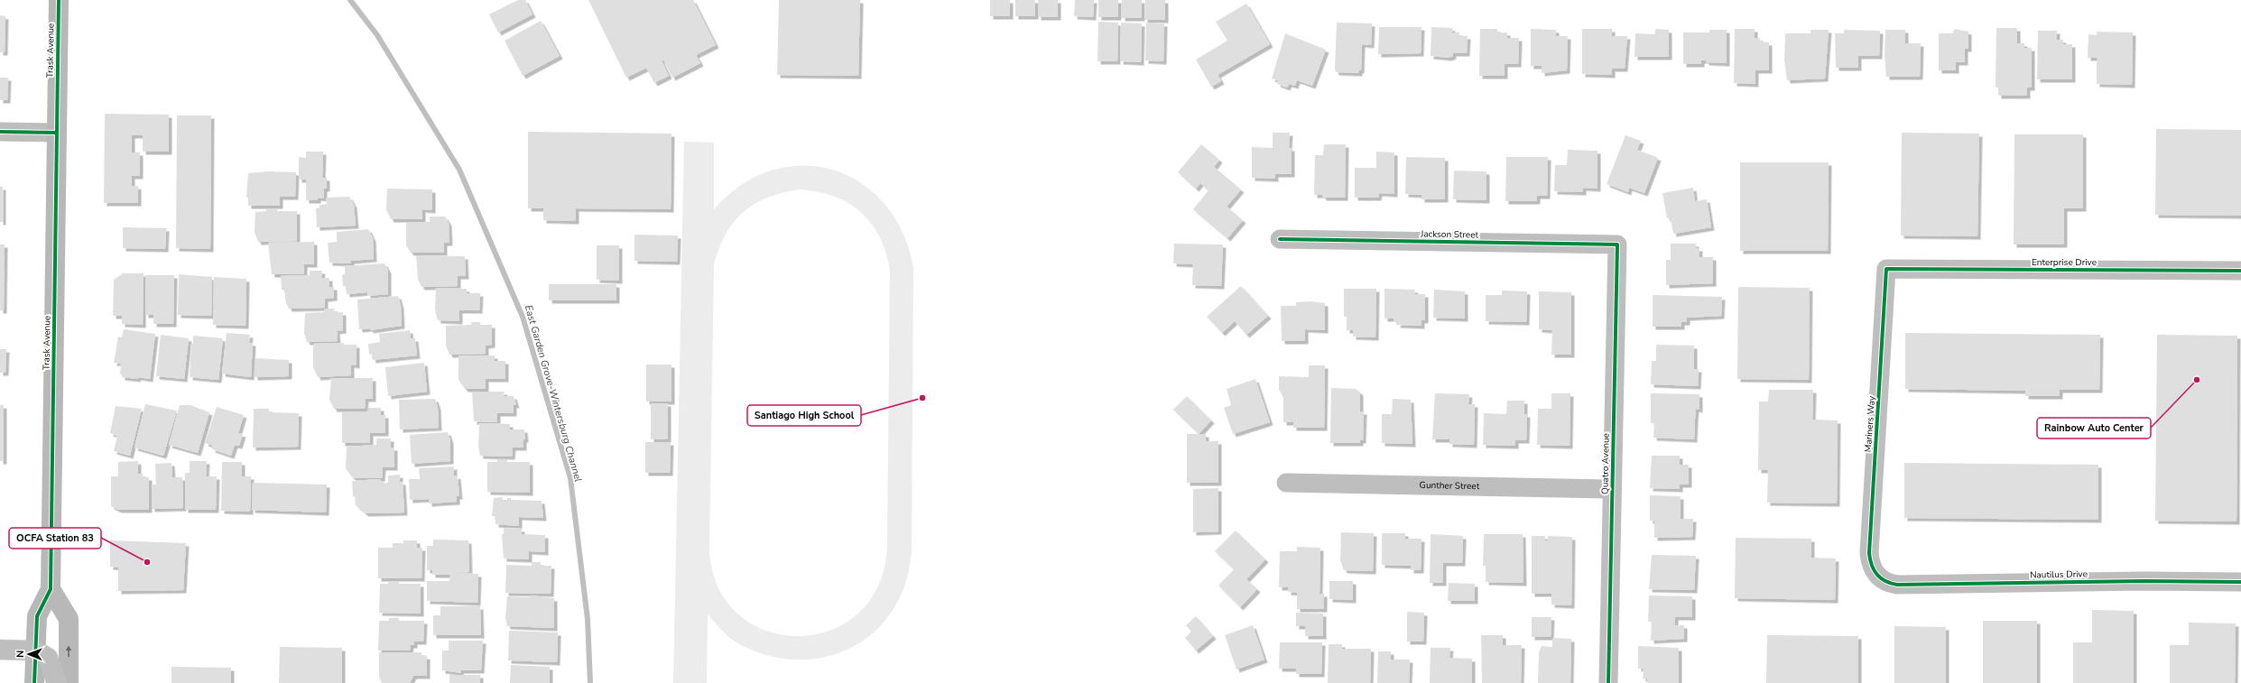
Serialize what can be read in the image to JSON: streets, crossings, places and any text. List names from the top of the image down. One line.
{"streets":{"street":["Trask Avenue","Jackson Street","Enterprise Drive","Mariners Way","Quatro Avenue","Gunther Street","Nautilus Drive"]},"crossings":[["Jackson Street","Quatro Avenue"],["Enterprise Drive","Mariners Way"],["Mariners Way","Nautilus Drive"],["Quatro Avenue","Gunther Street"]],"water":["East Garden Grove-Wintersburg Channel"],"places":["Rainbow Auto Center","Santiago High School","OCFA Station 83"],"north":"left"}
